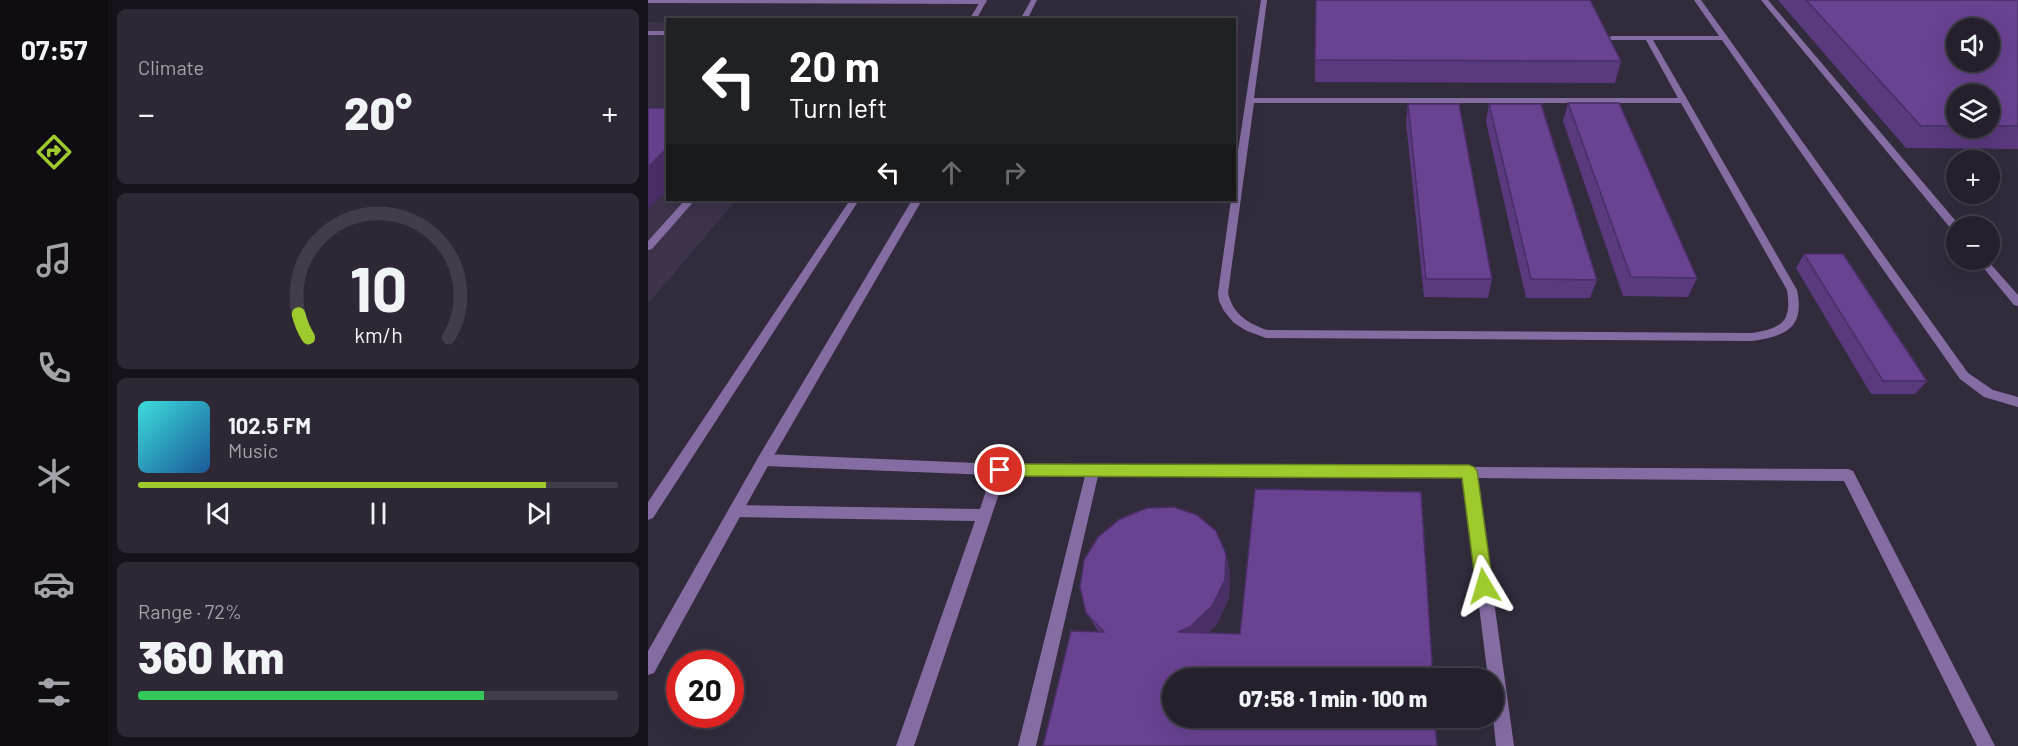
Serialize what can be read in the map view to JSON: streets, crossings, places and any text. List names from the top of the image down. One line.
{"page":{"tabs":"07:57","tile":["Climate",["Range · 72%","360 km"]],"map_buttons":["+","−"],"turn":["20 m","Turn left"],"heat":["−","20°","+"],"song":["102.5 FM","Music"],"limit":"20","trip":"07:58 · 1 min · 100 m","gauge":["10","km/h"]}}
